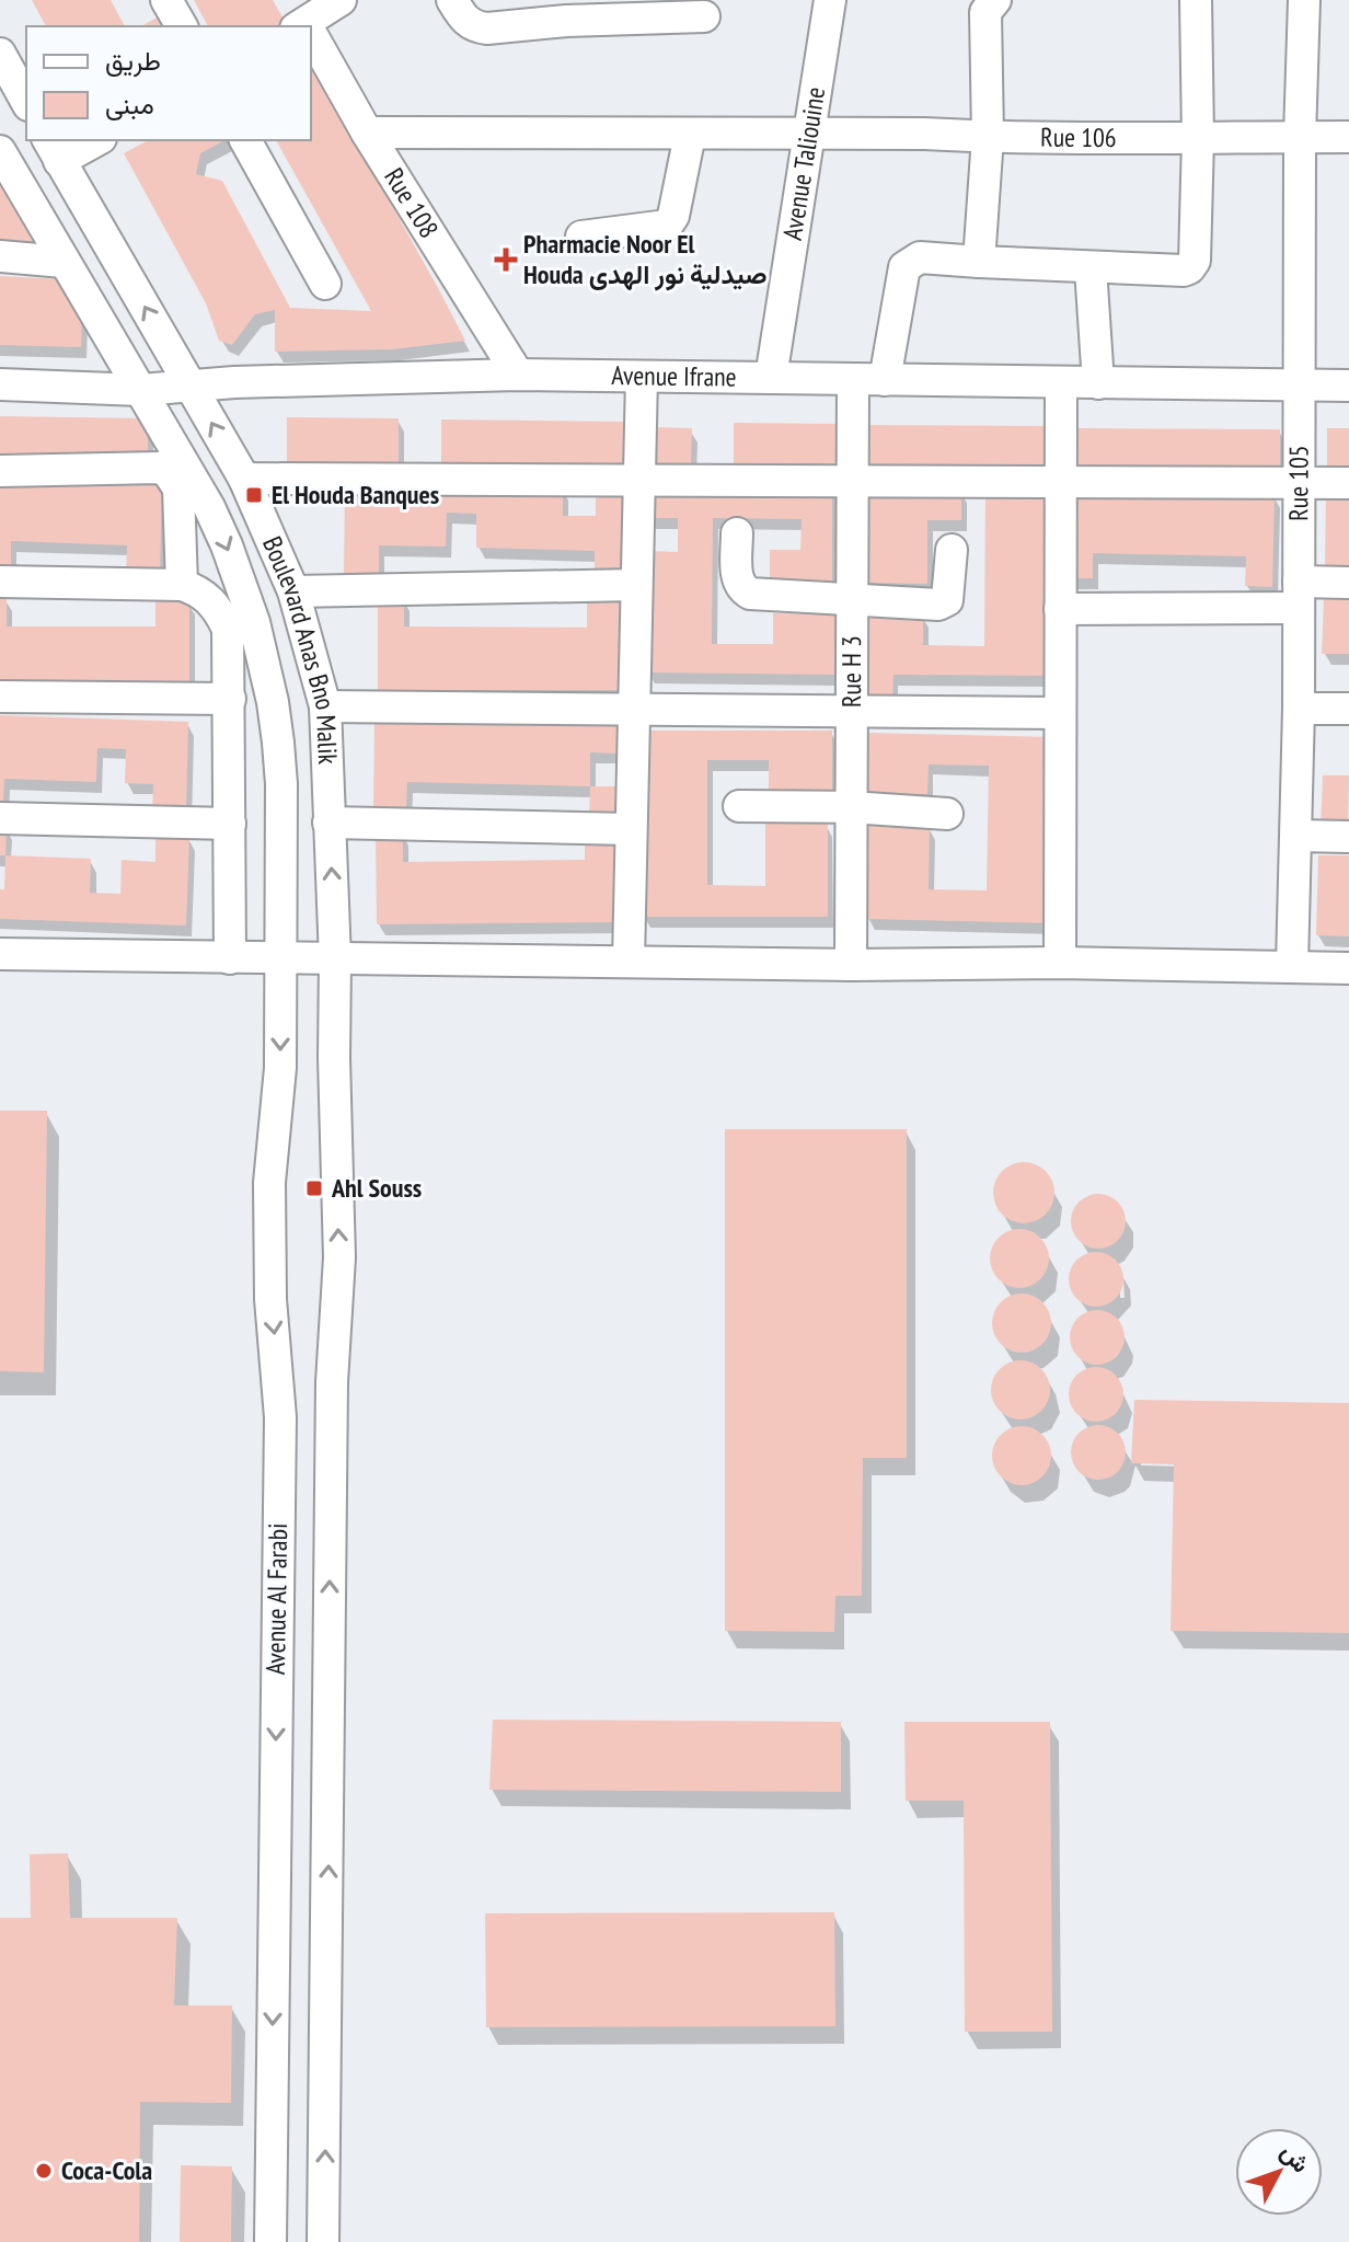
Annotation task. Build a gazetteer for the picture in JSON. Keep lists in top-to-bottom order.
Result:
{
  "streets": {
    "street": [
      "Rue 106",
      "Avenue Taliouine",
      "Rue 108",
      "Avenue Ifrane",
      "Rue 105",
      "Boulevard Anas Bno Malik",
      "Rue H 3",
      "Avenue Al Farabi"
    ]
  },
  "crossings": [
    ["Rue 106", "Avenue Taliouine"],
    ["Rue 106", "Rue 108"],
    ["Rue 106", "Rue 105"],
    ["Avenue Taliouine", "Avenue Ifrane"],
    ["Rue 108", "Avenue Ifrane"],
    ["Avenue Ifrane", "Rue 105"],
    ["Avenue Ifrane", "Boulevard Anas Bno Malik"],
    ["Avenue Ifrane", "Rue H 3"],
    ["Boulevard Anas Bno Malik", "Avenue Al Farabi"]
  ],
  "places": {
    "health": ["Pharmacie Noor El Houda صيدلية نور الهدى"],
    "transit": ["El Houda Banques", "Ahl Souss"],
    "other": ["Coca-Cola"]
  },
  "legend": ["طريق", "مبنى"],
  "north": "top right"
}
